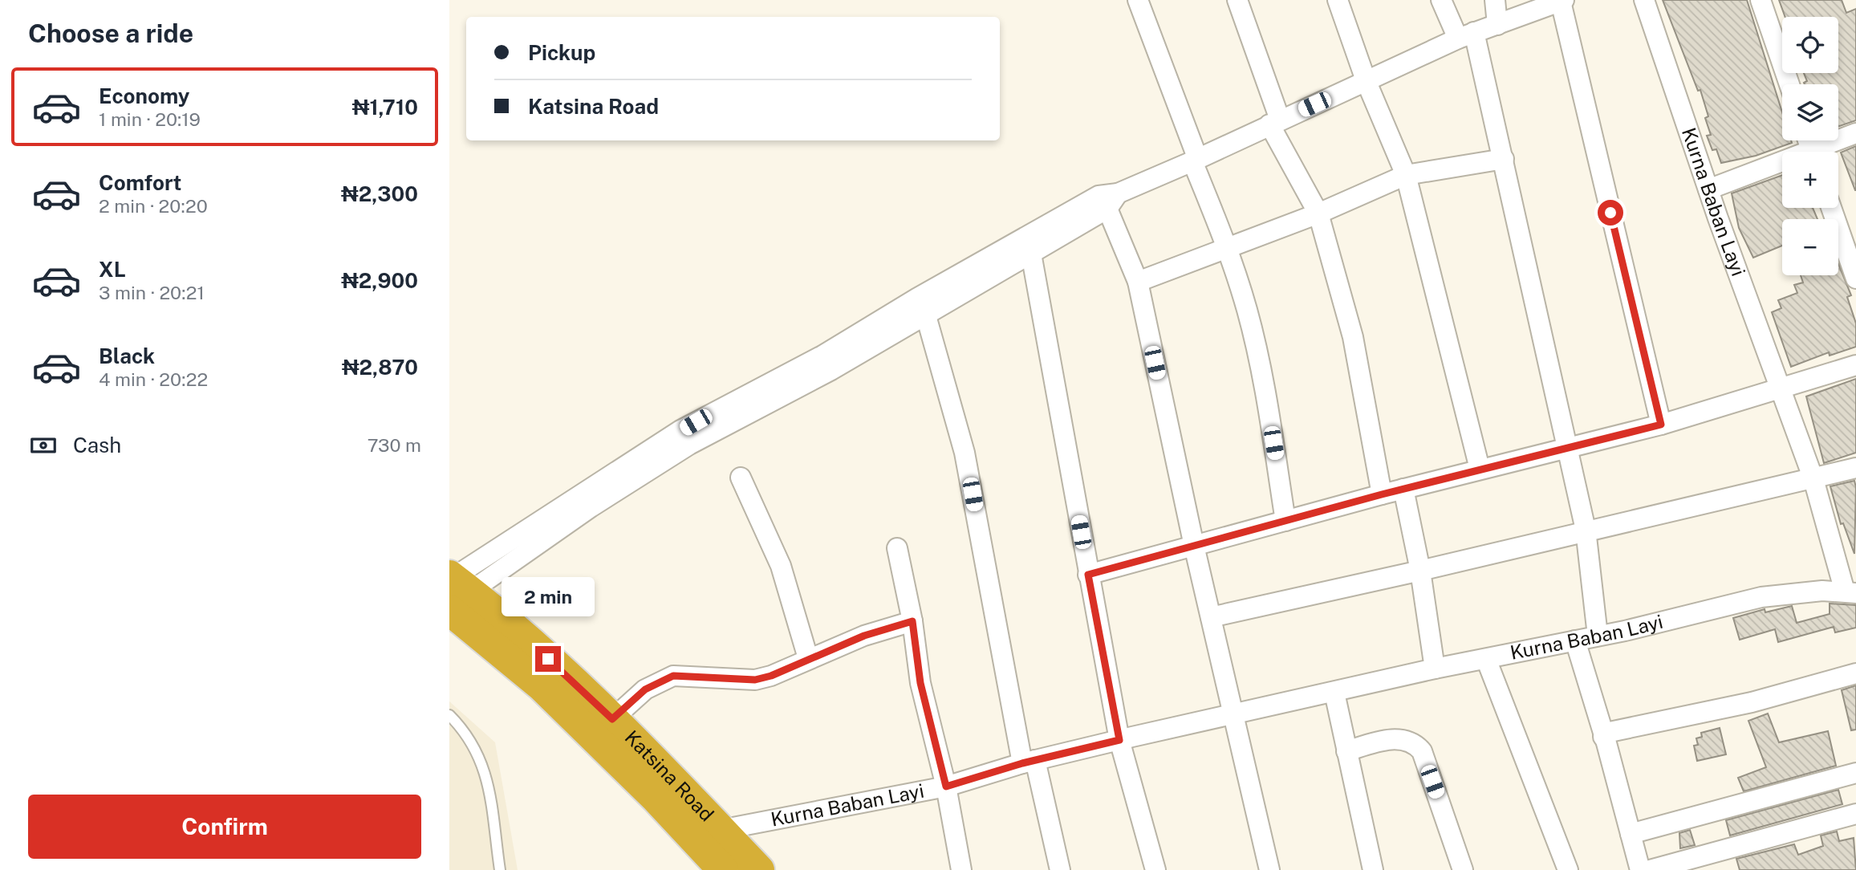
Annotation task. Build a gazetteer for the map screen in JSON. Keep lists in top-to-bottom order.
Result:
{
  "streets": {
    "highway": ["Katsina Road"],
    "street": ["Kurna Baban Layi"]
  },
  "crossings": [
    ["Kurna Baban Layi", "Katsina Road"]
  ],
  "page": {
    "heading": "Choose a ride",
    "map_buttons": ["+", "−"],
    "banner": ["Pickup", "Katsina Road"],
    "list": [
      {
        "name": "Economy",
        "note": "1 min · 20:19",
        "value": "₦1,710"
      },
      {
        "name": "Comfort",
        "note": "2 min · 20:20",
        "value": "₦2,300"
      },
      {
        "name": "XL",
        "note": "3 min · 20:21",
        "value": "₦2,900"
      },
      {
        "name": "Black",
        "note": "4 min · 20:22",
        "value": "₦2,870"
      }
    ],
    "pay": ["Cash", "730 m"],
    "bubble": "2 min",
    "buttons": "Confirm"
  }
}
